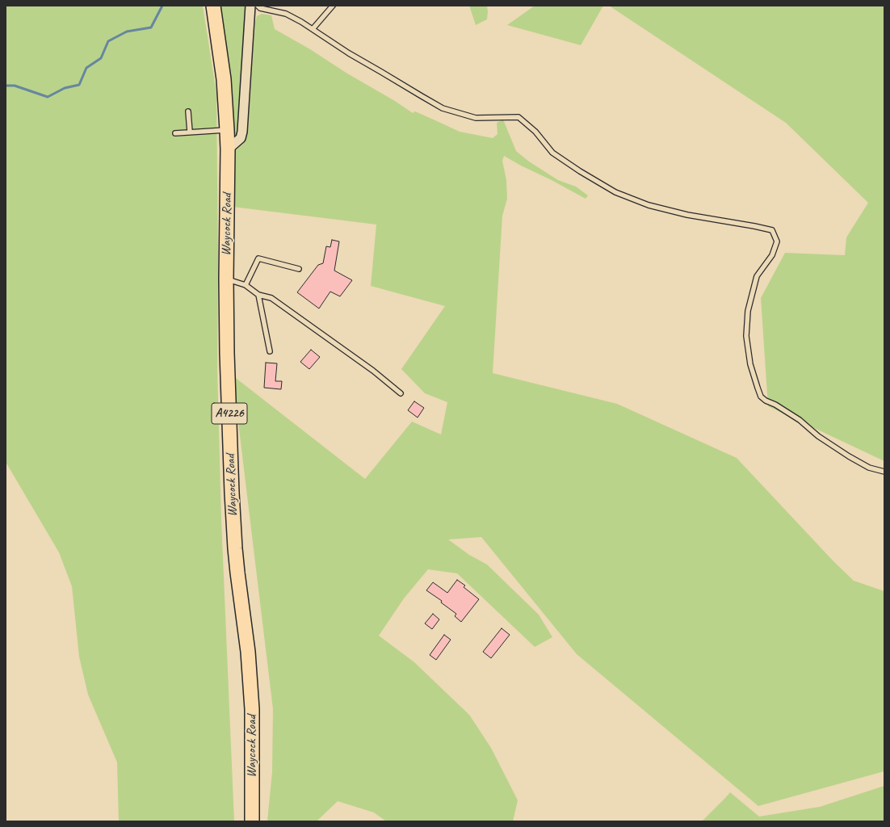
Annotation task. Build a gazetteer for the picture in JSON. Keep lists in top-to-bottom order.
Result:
{
  "streets": {
    "main road": ["Waycock Road", "A4226"]
  }
}
